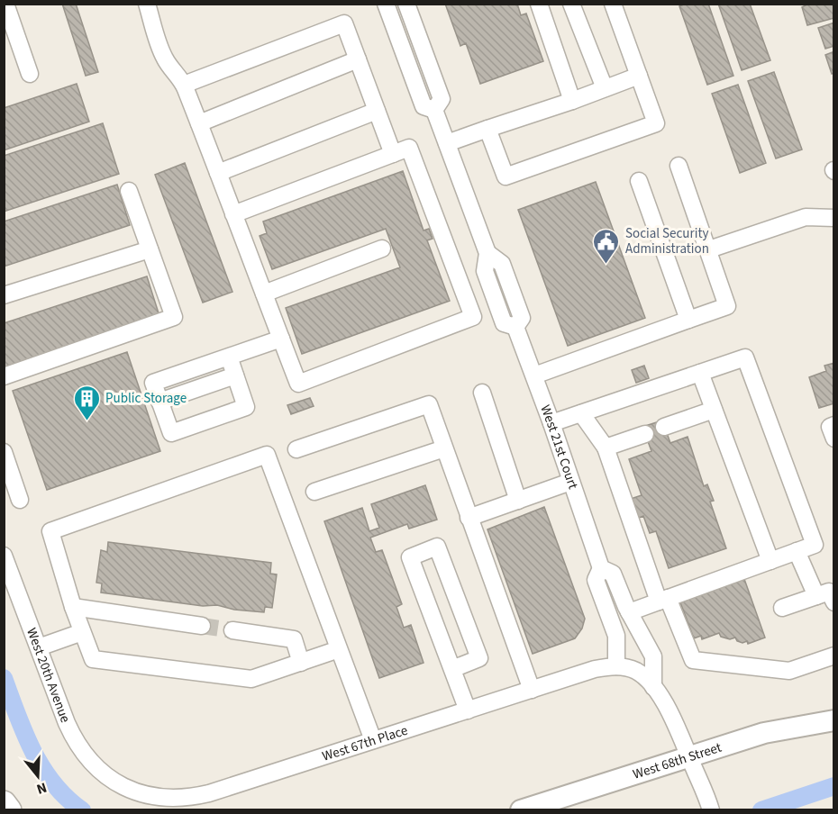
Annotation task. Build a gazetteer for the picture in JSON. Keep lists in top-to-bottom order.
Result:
{
  "streets": {
    "main road": ["West 68th Street"],
    "street": ["West 21st Court", "West 20th Avenue", "West 67th Place"]
  },
  "crossings": [
    ["West 21st Court", "West 67th Place"],
    ["West 20th Avenue", "West 67th Place"]
  ],
  "places": {
    "public building": ["Social Security Administration"],
    "building": ["Public Storage"]
  },
  "north": "bottom"
}
